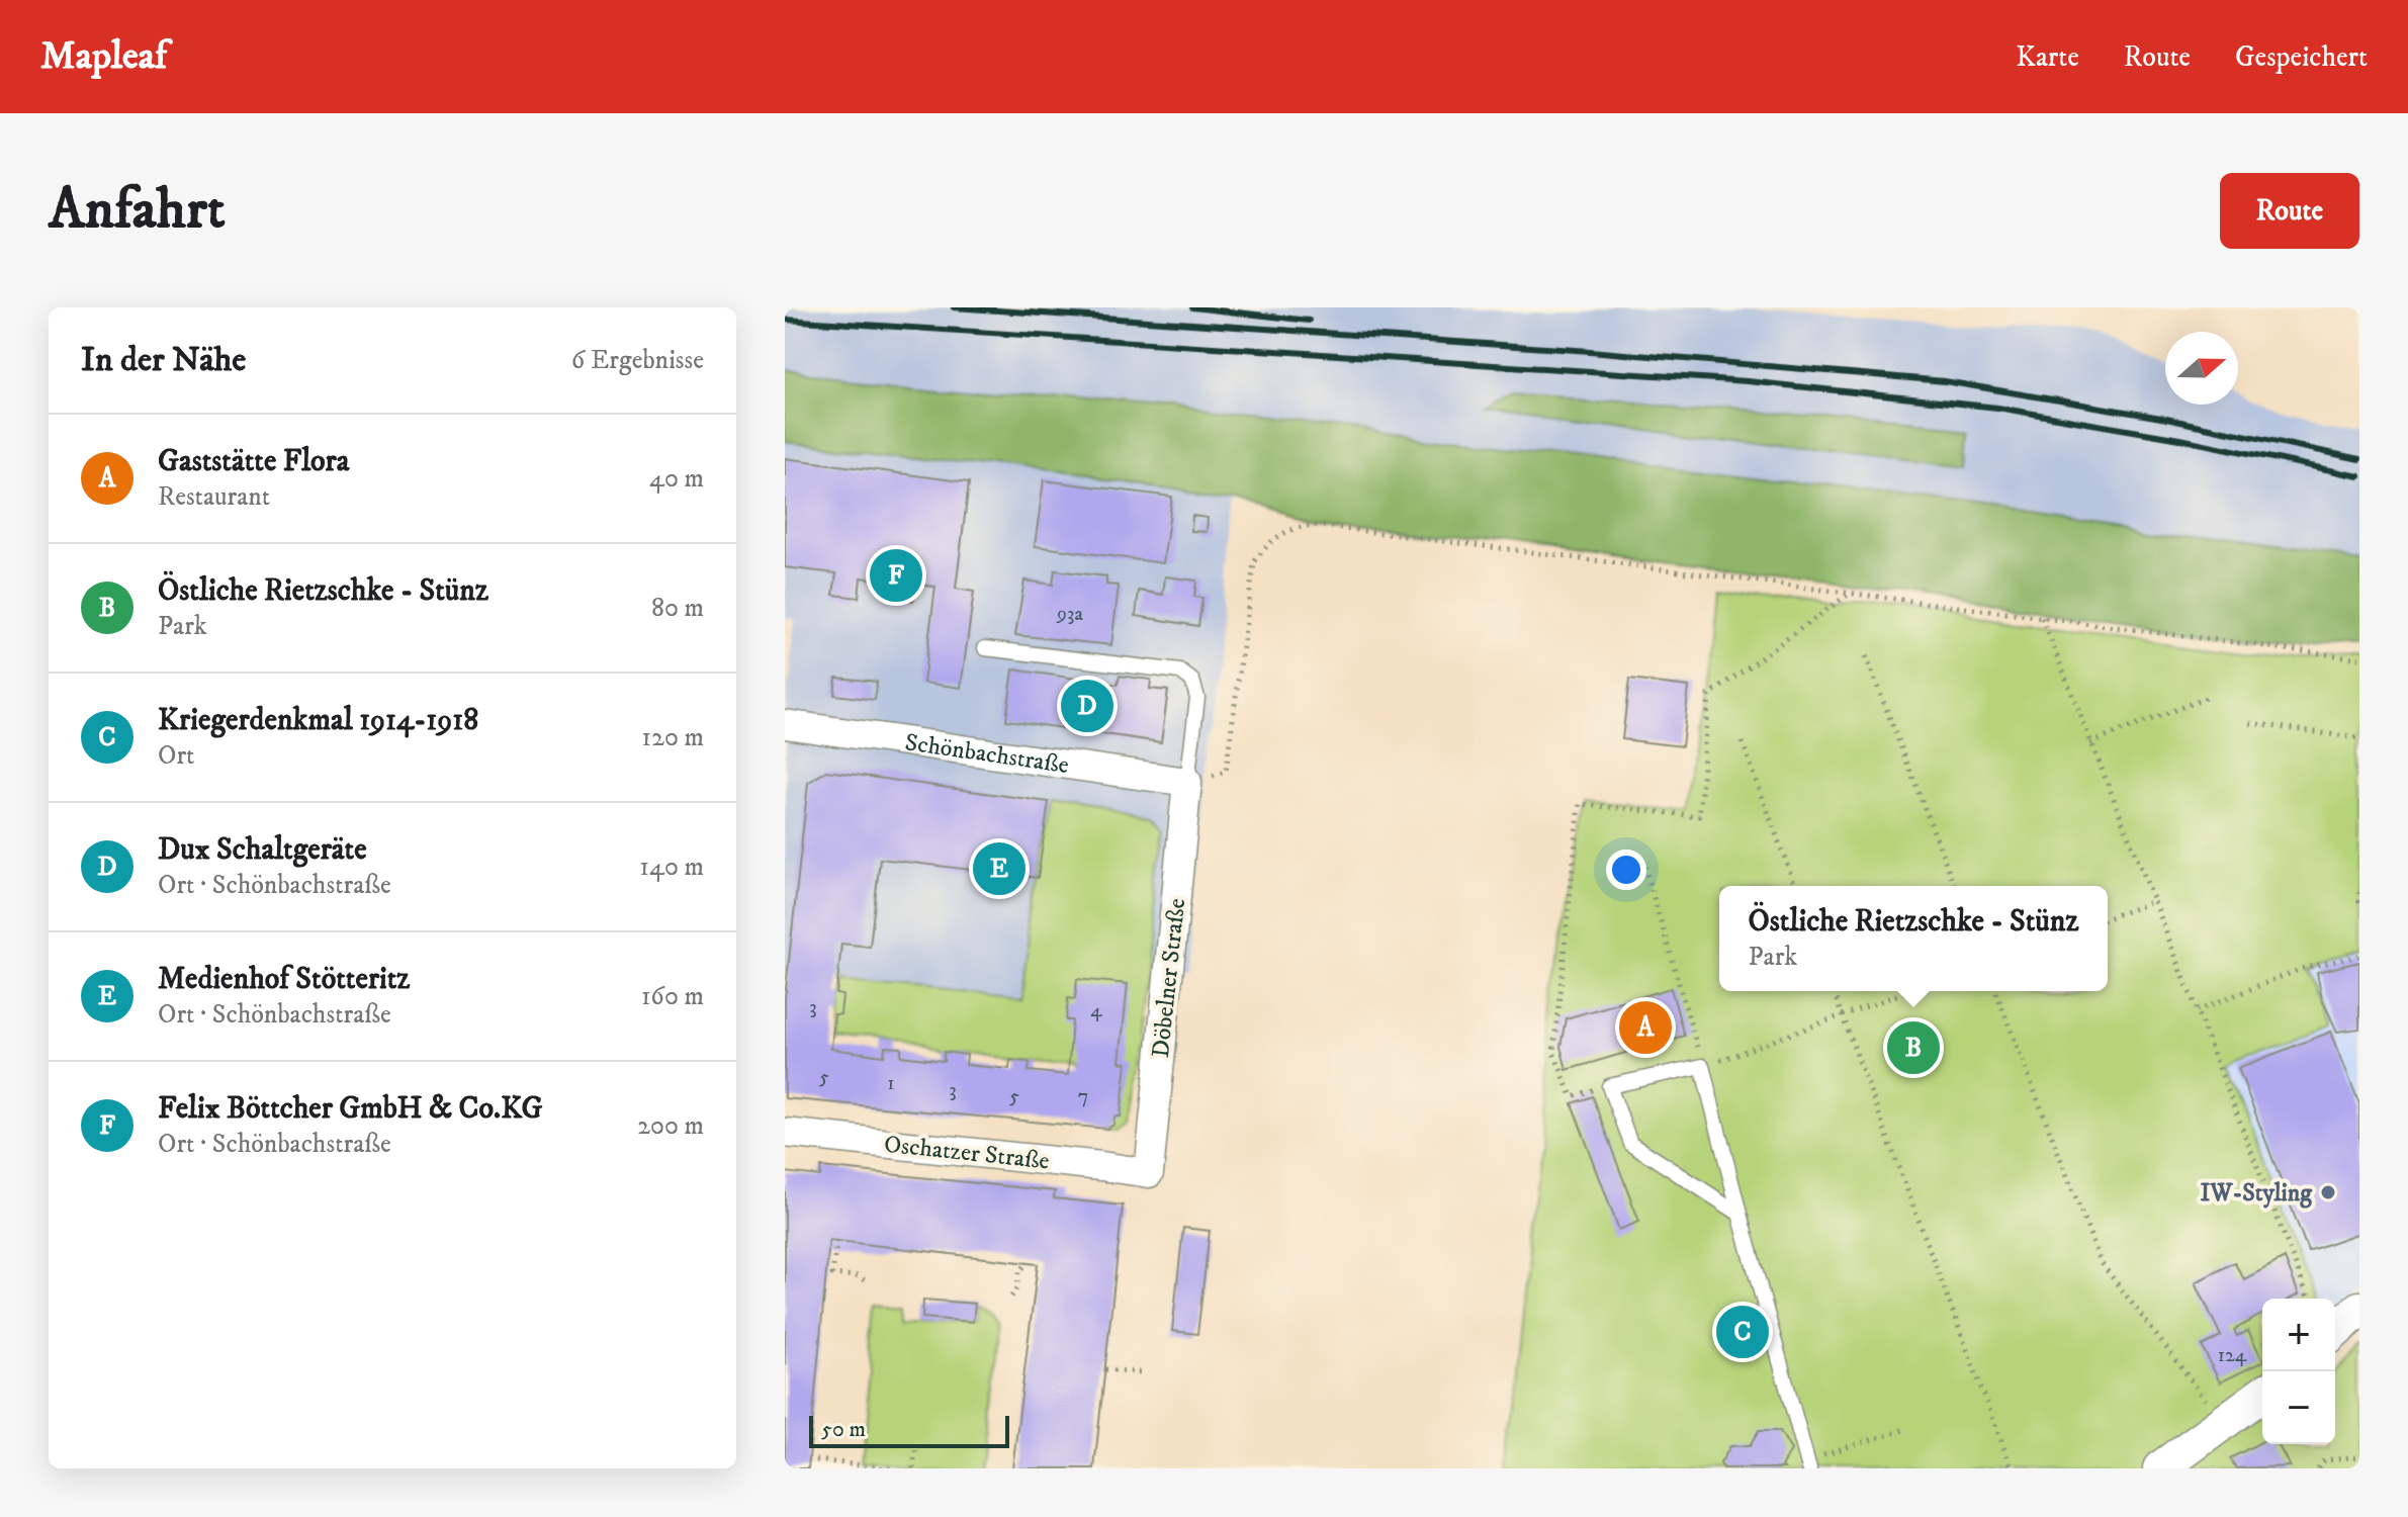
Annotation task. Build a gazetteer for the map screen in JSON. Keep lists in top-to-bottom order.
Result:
{
  "streets": {
    "street": ["Schönbachstraße", "Döbelner Straße", "Oschatzer Straße"]
  },
  "crossings": [
    ["Schönbachstraße", "Döbelner Straße"],
    ["Döbelner Straße", "Oschatzer Straße"]
  ],
  "places": ["IW-Styling"],
  "house_numbers": [
    "93a",
    "3",
    "4",
    "5",
    "1",
    "3",
    "5",
    "7",
    "124"
  ],
  "scale_bar": "50 m",
  "north": "right",
  "page": {
    "header": "Mapleaf",
    "nav": ["Karte", "Route", "Gespeichert"],
    "buttons": "Route",
    "title": "Anfahrt",
    "heading": ["In der Nähe", "6 Ergebnisse"],
    "list": [
      {
        "mark": "A",
        "name": "Gaststätte Flora",
        "note": "Restaurant",
        "value": "40 m"
      },
      {
        "mark": "B",
        "name": "Östliche Rietzschke - Stünz",
        "note": "Park",
        "value": "80 m"
      },
      {
        "mark": "C",
        "name": "Kriegerdenkmal 1914-1918",
        "note": "Ort",
        "value": "120 m"
      },
      {
        "mark": "D",
        "name": "Dux Schaltgeräte",
        "note": "Ort · Schönbachstraße",
        "value": "140 m"
      },
      {
        "mark": "E",
        "name": "Medienhof Stötteritz",
        "note": "Ort · Schönbachstraße",
        "value": "160 m"
      },
      {
        "mark": "F",
        "name": "Felix Böttcher GmbH & Co.KG",
        "note": "Ort · Schönbachstraße",
        "value": "200 m"
      }
    ],
    "pins": [
      "F",
      "D",
      "E",
      "A",
      "B",
      "C"
    ],
    "popup": ["Östliche Rietzschke - Stünz", "Park"],
    "map_buttons": ["+", "−"],
    "scale": "50 m"
  }
}
